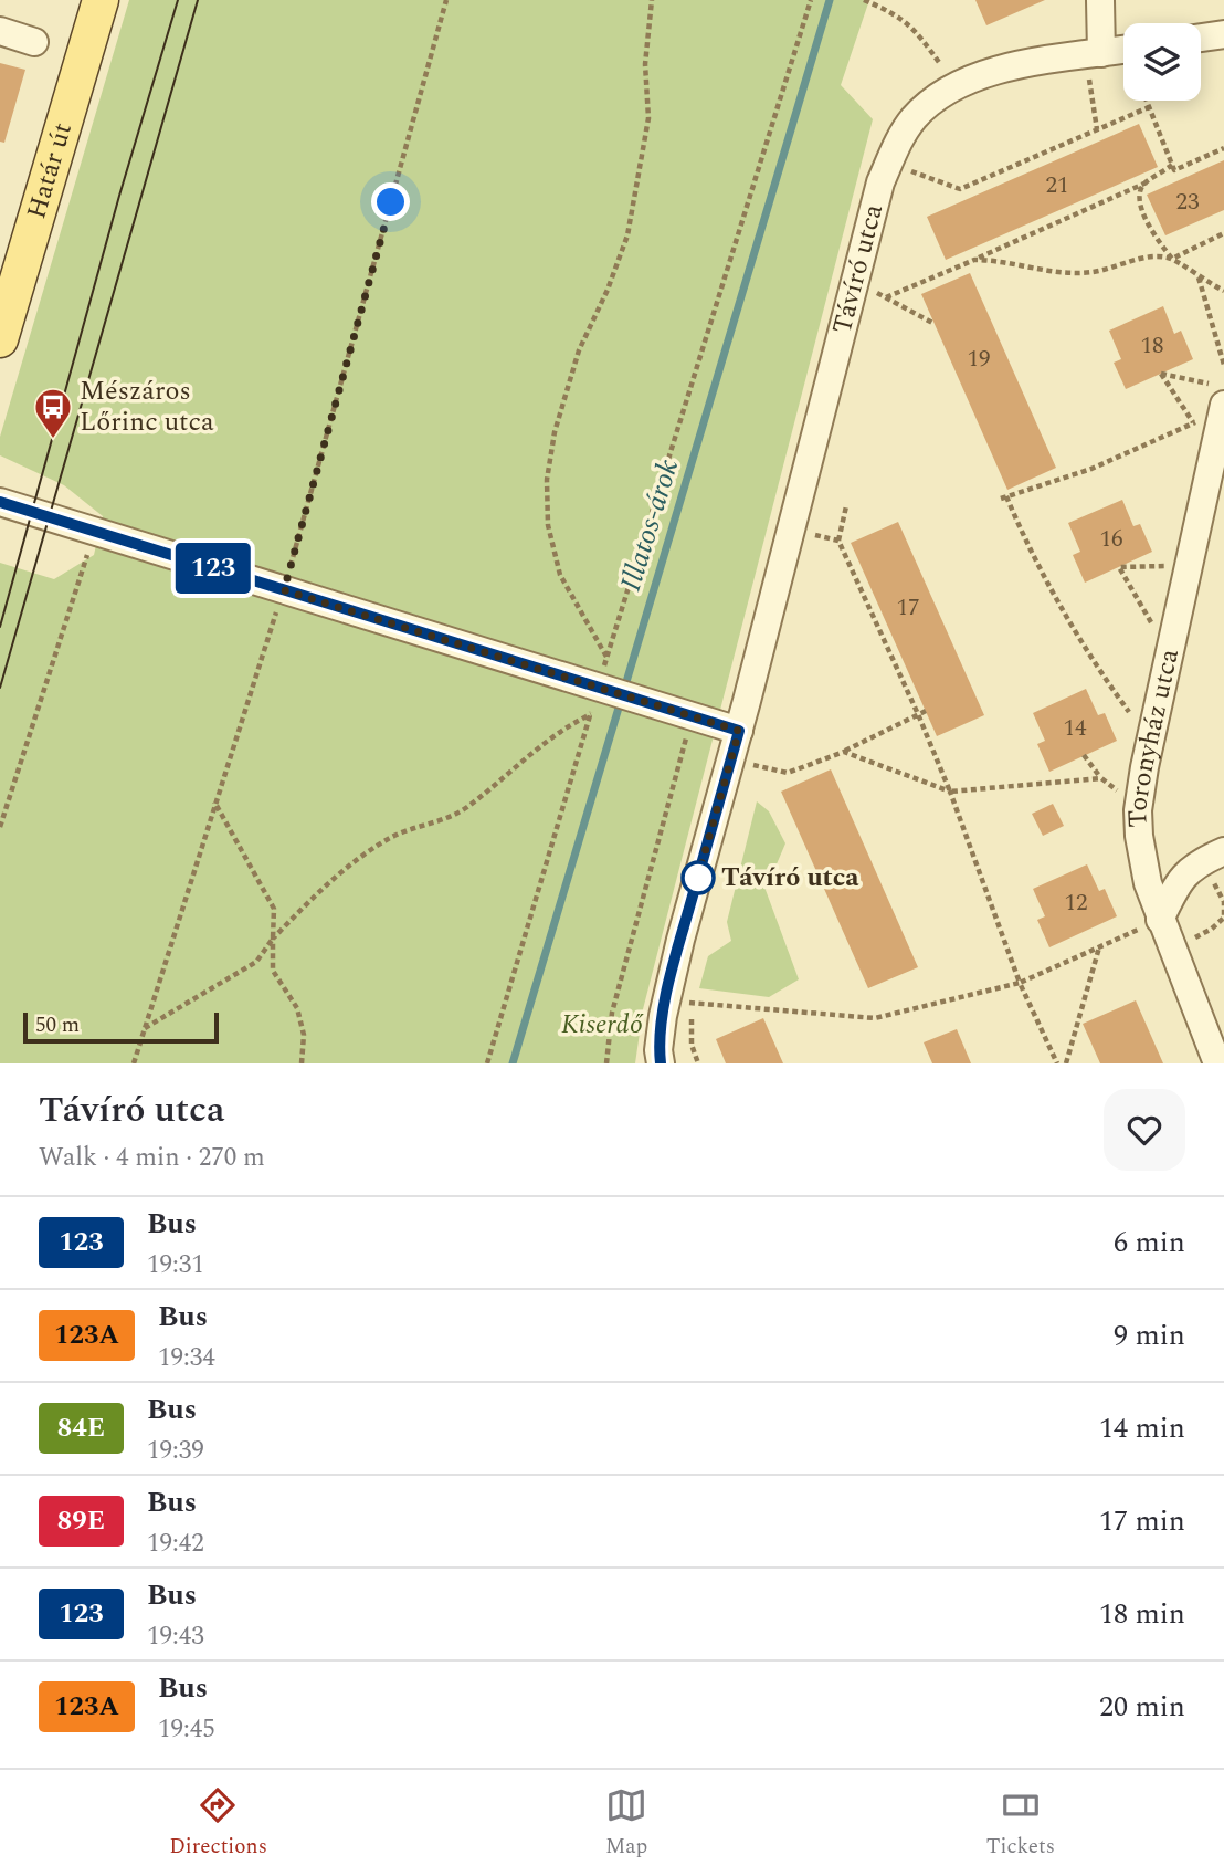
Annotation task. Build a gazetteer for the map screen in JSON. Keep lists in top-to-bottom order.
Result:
{
  "streets": {
    "main road": ["Határ út"],
    "street": ["Távíró utca", "Toronyház utca"]
  },
  "water": ["Illatos-árok"],
  "parks": ["Kiserdő"],
  "places": {
    "bus stop": ["Mészáros Lőrinc utca"],
    "other": ["Távíró utca"]
  },
  "lines": ["bus line 123"],
  "house_numbers": [
    "21",
    "23",
    "18",
    "19",
    "16",
    "17",
    "14",
    "12"
  ],
  "scale_bar": "50 m",
  "page": {
    "on_map": "123",
    "scale": "50 m",
    "heading": ["Távíró utca", "Walk · 4 min · 270 m"],
    "list": [
      {
        "mark": "123",
        "name": "Bus",
        "note": "19:31",
        "value": "6 min"
      },
      {
        "mark": "123A",
        "name": "Bus",
        "note": "19:34",
        "value": "9 min"
      },
      {
        "mark": "84E",
        "name": "Bus",
        "note": "19:39",
        "value": "14 min"
      },
      {
        "mark": "89E",
        "name": "Bus",
        "note": "19:42",
        "value": "17 min"
      },
      {
        "mark": "123",
        "name": "Bus",
        "note": "19:43",
        "value": "18 min"
      },
      {
        "mark": "123A",
        "name": "Bus",
        "note": "19:45",
        "value": "20 min"
      }
    ],
    "tabs": ["Directions", "Map", "Tickets"]
  }
}
